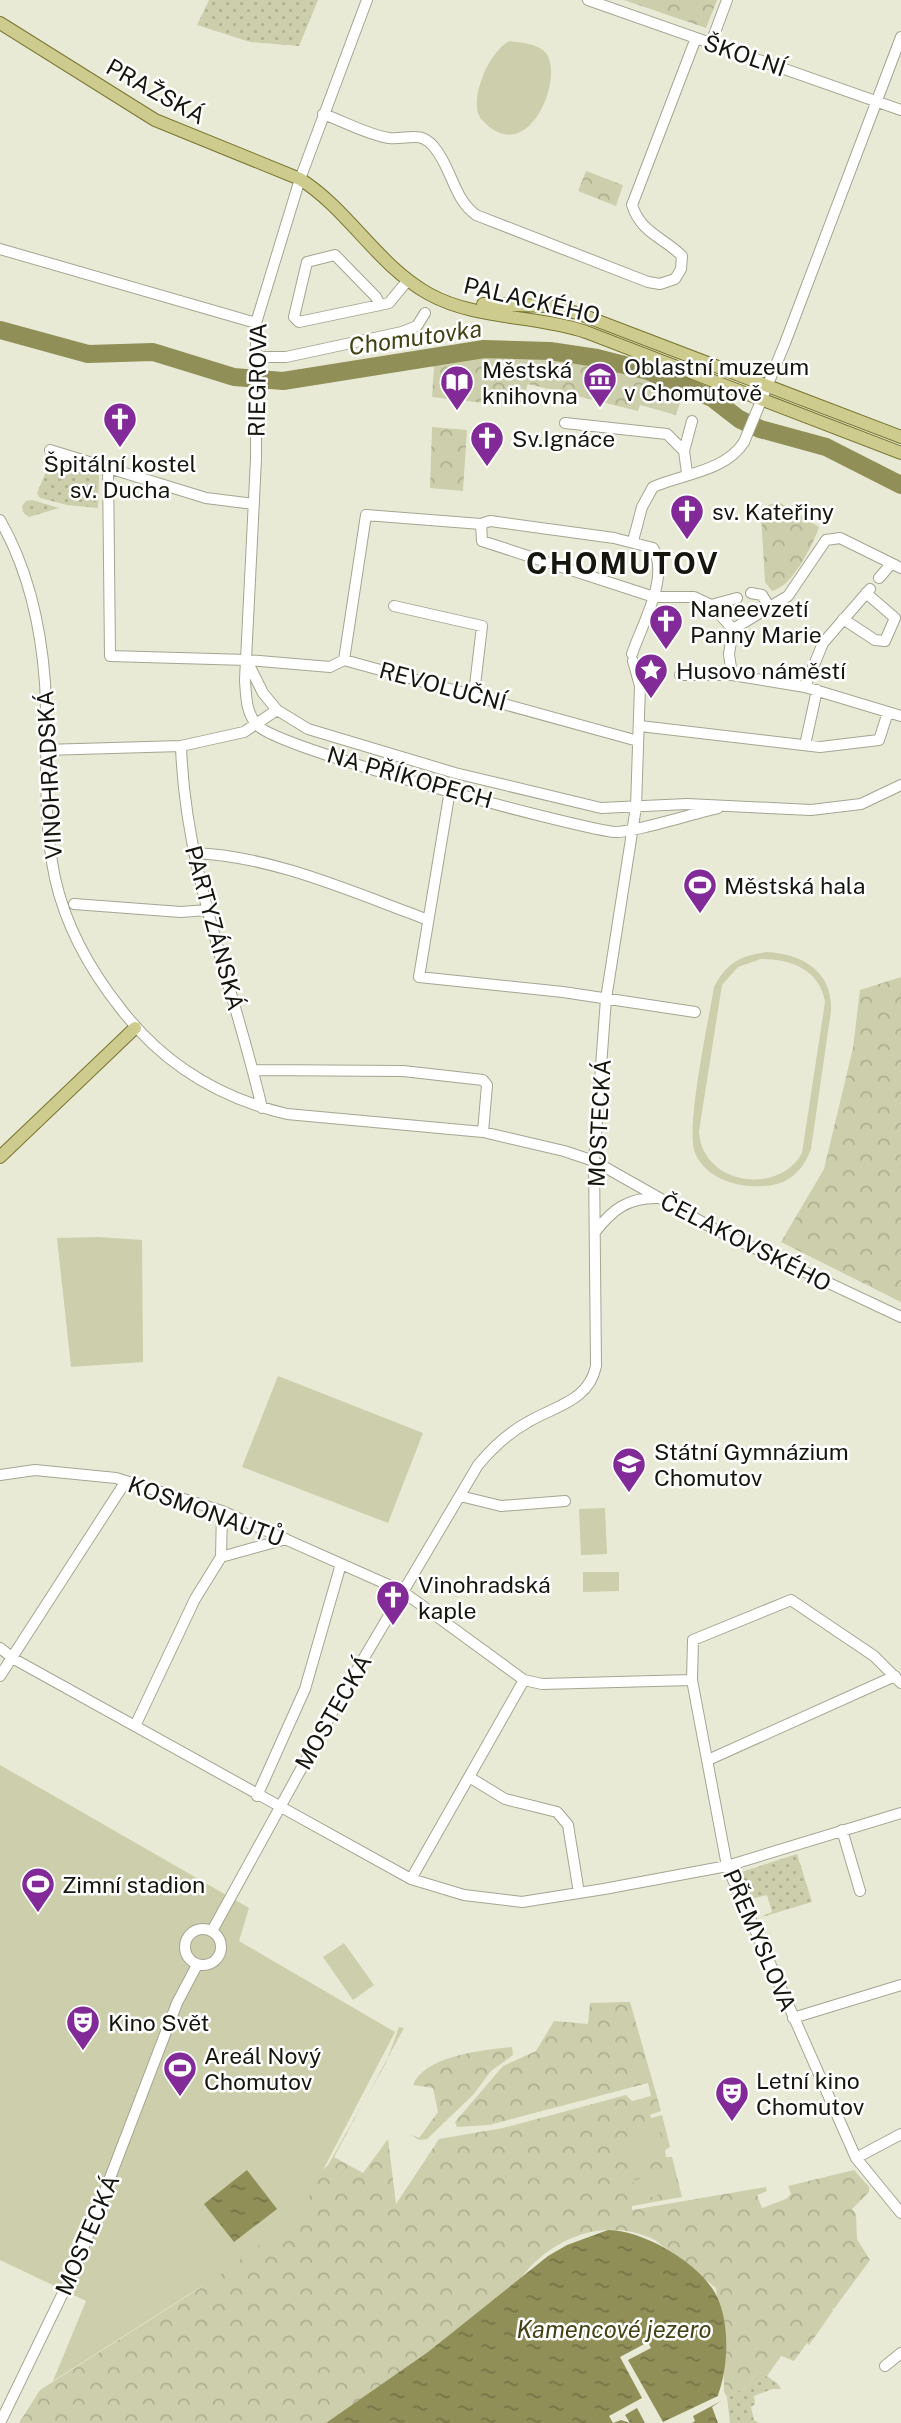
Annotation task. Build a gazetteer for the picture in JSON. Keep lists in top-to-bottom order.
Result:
{
  "streets": {
    "main road": ["PRAŽSKÁ", "PALACKÉHO"],
    "street": [
      "ŠKOLNÍ",
      "RIEGROVA",
      "REVOLUČNÍ",
      "VINOHRADSKÁ",
      "NA PŘÍKOPECH",
      "PARTYZÁNSKÁ",
      "MOSTECKÁ",
      "ČELAKOVSKÉHO",
      "KOSMONAUTŮ",
      "PŘEMYSLOVA"
    ]
  },
  "crossings": [
    ["PRAŽSKÁ", "PALACKÉHO"],
    ["PRAŽSKÁ", "RIEGROVA"],
    ["PALACKÉHO", "RIEGROVA"],
    ["RIEGROVA", "NA PŘÍKOPECH"],
    ["REVOLUČNÍ", "NA PŘÍKOPECH"],
    ["REVOLUČNÍ", "MOSTECKÁ"],
    ["VINOHRADSKÁ", "PARTYZÁNSKÁ"],
    ["VINOHRADSKÁ", "MOSTECKÁ"],
    ["VINOHRADSKÁ", "ČELAKOVSKÉHO"],
    ["NA PŘÍKOPECH", "MOSTECKÁ"],
    ["MOSTECKÁ", "ČELAKOVSKÉHO"],
    ["MOSTECKÁ", "KOSMONAUTŮ"]
  ],
  "districts": ["CHOMUTOV"],
  "water": ["Chomutovka", "Kamencové jezero"],
  "places": {
    "museum": ["Oblastní muzeum v Chomutově"],
    "library": ["Městská knihovna"],
    "church": [
      "Špitální kostel sv. Ducha",
      "Sv.Ignáce",
      "sv. Kateřiny",
      "Naneevzetí Panny Marie",
      "Vinohradská kaple"
    ],
    "place": ["Husovo náměstí"],
    "sports": ["Městská hala", "Zimní stadion", "Areál Nový Chomutov"],
    "school or university": ["Státní Gymnázium Chomutov"],
    "theatre": ["Kino Svět", "Letní kino Chomutov"]
  }
}
